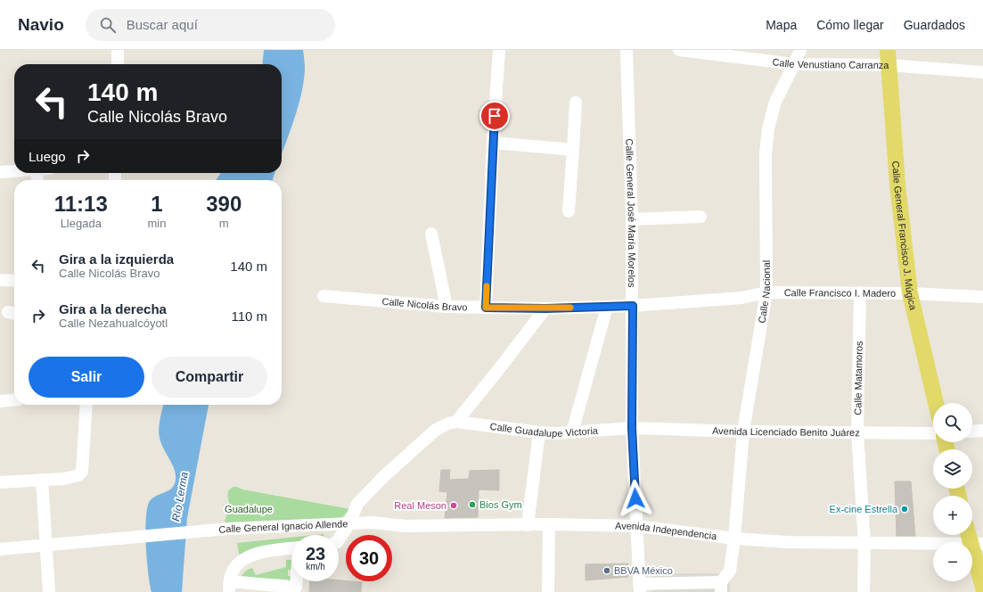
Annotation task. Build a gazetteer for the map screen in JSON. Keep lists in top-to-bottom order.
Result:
{
  "streets": {
    "main road": ["Calle General Francisco J. Múgica"],
    "street": [
      "Calle Venustiano Carranza",
      "Calle General José María Morelos",
      "Calle Nacional",
      "Calle Francisco I. Madero",
      "Calle Nicolás Bravo",
      "Calle Matamoros",
      "Calle Guadalupe Victoria",
      "Avenida Licenciado Benito Juárez",
      "Calle General Ignacio Allende",
      "Avenida Independencia"
    ]
  },
  "crossings": [
    ["Calle Venustiano Carranza", "Calle General Francisco J. Múgica"],
    ["Calle Venustiano Carranza", "Calle Nacional"],
    ["Calle General José María Morelos", "Calle Francisco I. Madero"],
    ["Calle General José María Morelos", "Calle Nicolás Bravo"],
    ["Calle General José María Morelos", "Calle Guadalupe Victoria"],
    ["Calle General José María Morelos", "Avenida Licenciado Benito Juárez"],
    ["Calle General José María Morelos", "Avenida Independencia"],
    ["Calle General Francisco J. Múgica", "Calle Francisco I. Madero"],
    ["Calle Nacional", "Calle Francisco I. Madero"],
    ["Calle Nacional", "Avenida Licenciado Benito Juárez"],
    ["Calle Nacional", "Avenida Independencia"],
    ["Calle Francisco I. Madero", "Calle Nicolás Bravo"],
    ["Calle Francisco I. Madero", "Calle Matamoros"],
    ["Calle Nicolás Bravo", "Calle General Ignacio Allende"],
    ["Calle Matamoros", "Avenida Licenciado Benito Juárez"],
    ["Calle Matamoros", "Avenida Independencia"],
    ["Calle Guadalupe Victoria", "Avenida Licenciado Benito Juárez"],
    ["Calle Guadalupe Victoria", "Calle General Ignacio Allende"],
    ["Calle General Ignacio Allende", "Avenida Independencia"]
  ],
  "water": ["Río Lerma"],
  "parks": ["Guadalupe"],
  "places": [
    "Bios Gym",
    "Real Meson",
    "Ex-cine Estrella",
    "BBVA México"
  ],
  "page": {
    "header": "Navio",
    "search": "Buscar aquí",
    "nav": ["Mapa", "Cómo llegar", "Guardados"],
    "turn": ["140 m", "Calle Nicolás Bravo"],
    "then": "Luego",
    "eta": [
      "11:13",
      "Llegada",
      "1",
      "min",
      "390",
      "m"
    ],
    "list": [
      {
        "name": "Gira a la izquierda",
        "note": "Calle Nicolás Bravo",
        "value": "140 m"
      },
      {
        "name": "Gira a la derecha",
        "note": "Calle Nezahualcóyotl",
        "value": "110 m"
      }
    ],
    "buttons": ["Salir", "Compartir"],
    "map_buttons": ["+", "−"],
    "speed": "23 km/h",
    "limit": "30"
  }
}
